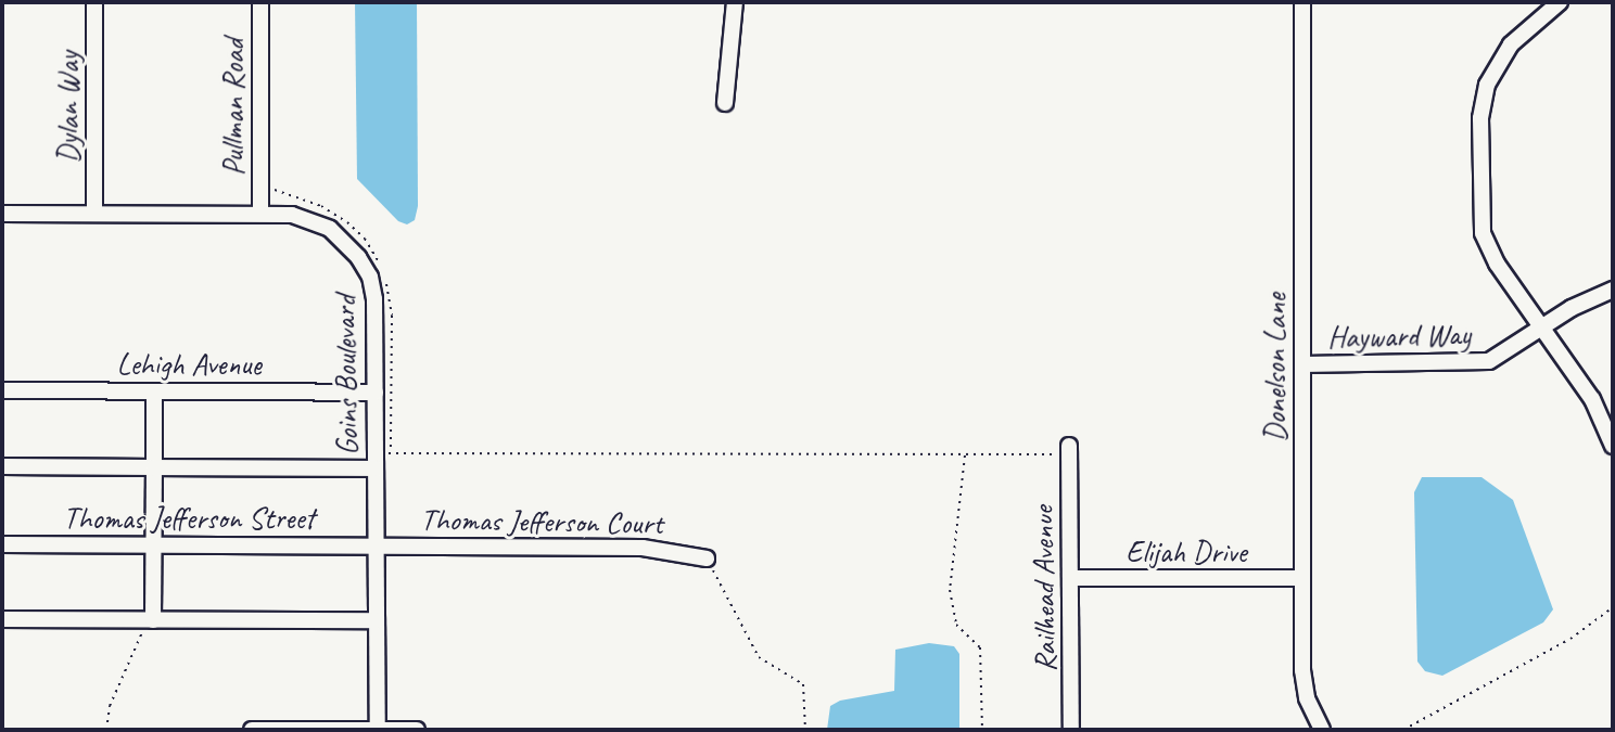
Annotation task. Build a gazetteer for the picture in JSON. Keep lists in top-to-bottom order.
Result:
{
  "streets": {
    "street": [
      "Dylan Way",
      "Pullman Road",
      "Hayward Way",
      "Lehigh Avenue",
      "Donelson Lane",
      "Goins Boulevard",
      "Thomas Jefferson Street",
      "Thomas Jefferson Court",
      "Elijah Drive",
      "Railhead Avenue"
    ]
  },
  "crossings": [
    ["Dylan Way", "Goins Boulevard"],
    ["Pullman Road", "Goins Boulevard"],
    ["Hayward Way", "Donelson Lane"],
    ["Lehigh Avenue", "Goins Boulevard"],
    ["Donelson Lane", "Elijah Drive"],
    ["Goins Boulevard", "Thomas Jefferson Street"],
    ["Goins Boulevard", "Thomas Jefferson Court"],
    ["Thomas Jefferson Street", "Thomas Jefferson Court"],
    ["Elijah Drive", "Railhead Avenue"]
  ]
}
